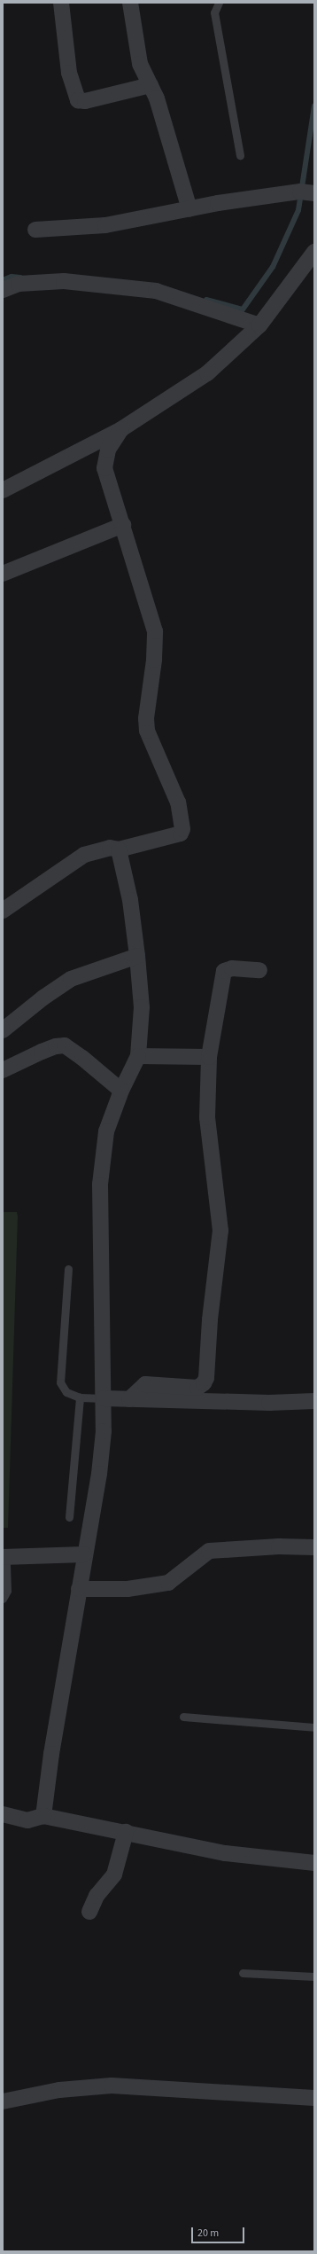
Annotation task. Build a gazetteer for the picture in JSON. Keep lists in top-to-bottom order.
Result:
{
  "scale_bar": "20 m"
}
